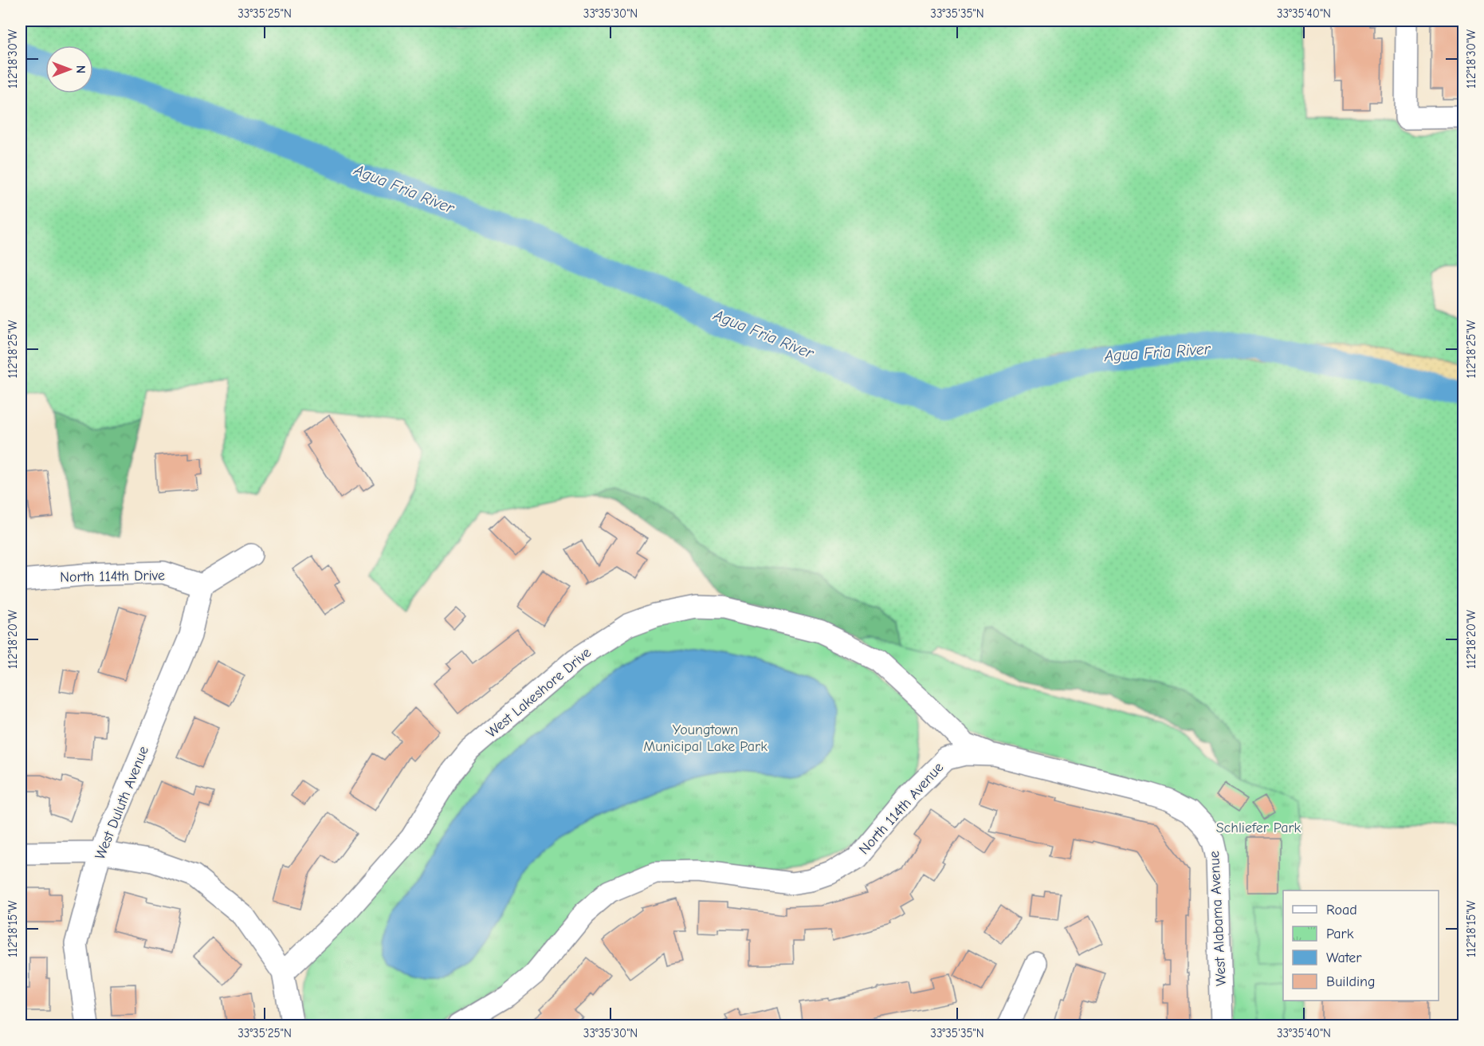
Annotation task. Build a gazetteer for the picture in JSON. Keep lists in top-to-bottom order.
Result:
{
  "streets": {
    "street": [
      "North 114th Drive",
      "West Lakeshore Drive",
      "West Duluth Avenue",
      "North 114th Avenue",
      "West Alabama Avenue"
    ]
  },
  "crossings": [
    ["North 114th Drive", "West Duluth Avenue"],
    ["West Lakeshore Drive", "North 114th Avenue"],
    ["North 114th Avenue", "West Alabama Avenue"]
  ],
  "water": ["Agua Fria River"],
  "parks": ["Youngtown Municipal Lake Park", "Schliefer Park"],
  "legend": [
    "Road",
    "Park",
    "Water",
    "Building"
  ],
  "north": "right",
  "coordinates": [
    "33°35'25\"N",
    "33°35'30\"N",
    "33°35'35\"N",
    "33°35'40\"N",
    "112°18'30\"W",
    "112°18'25\"W",
    "112°18'20\"W",
    "112°18'15\"W"
  ]
}
